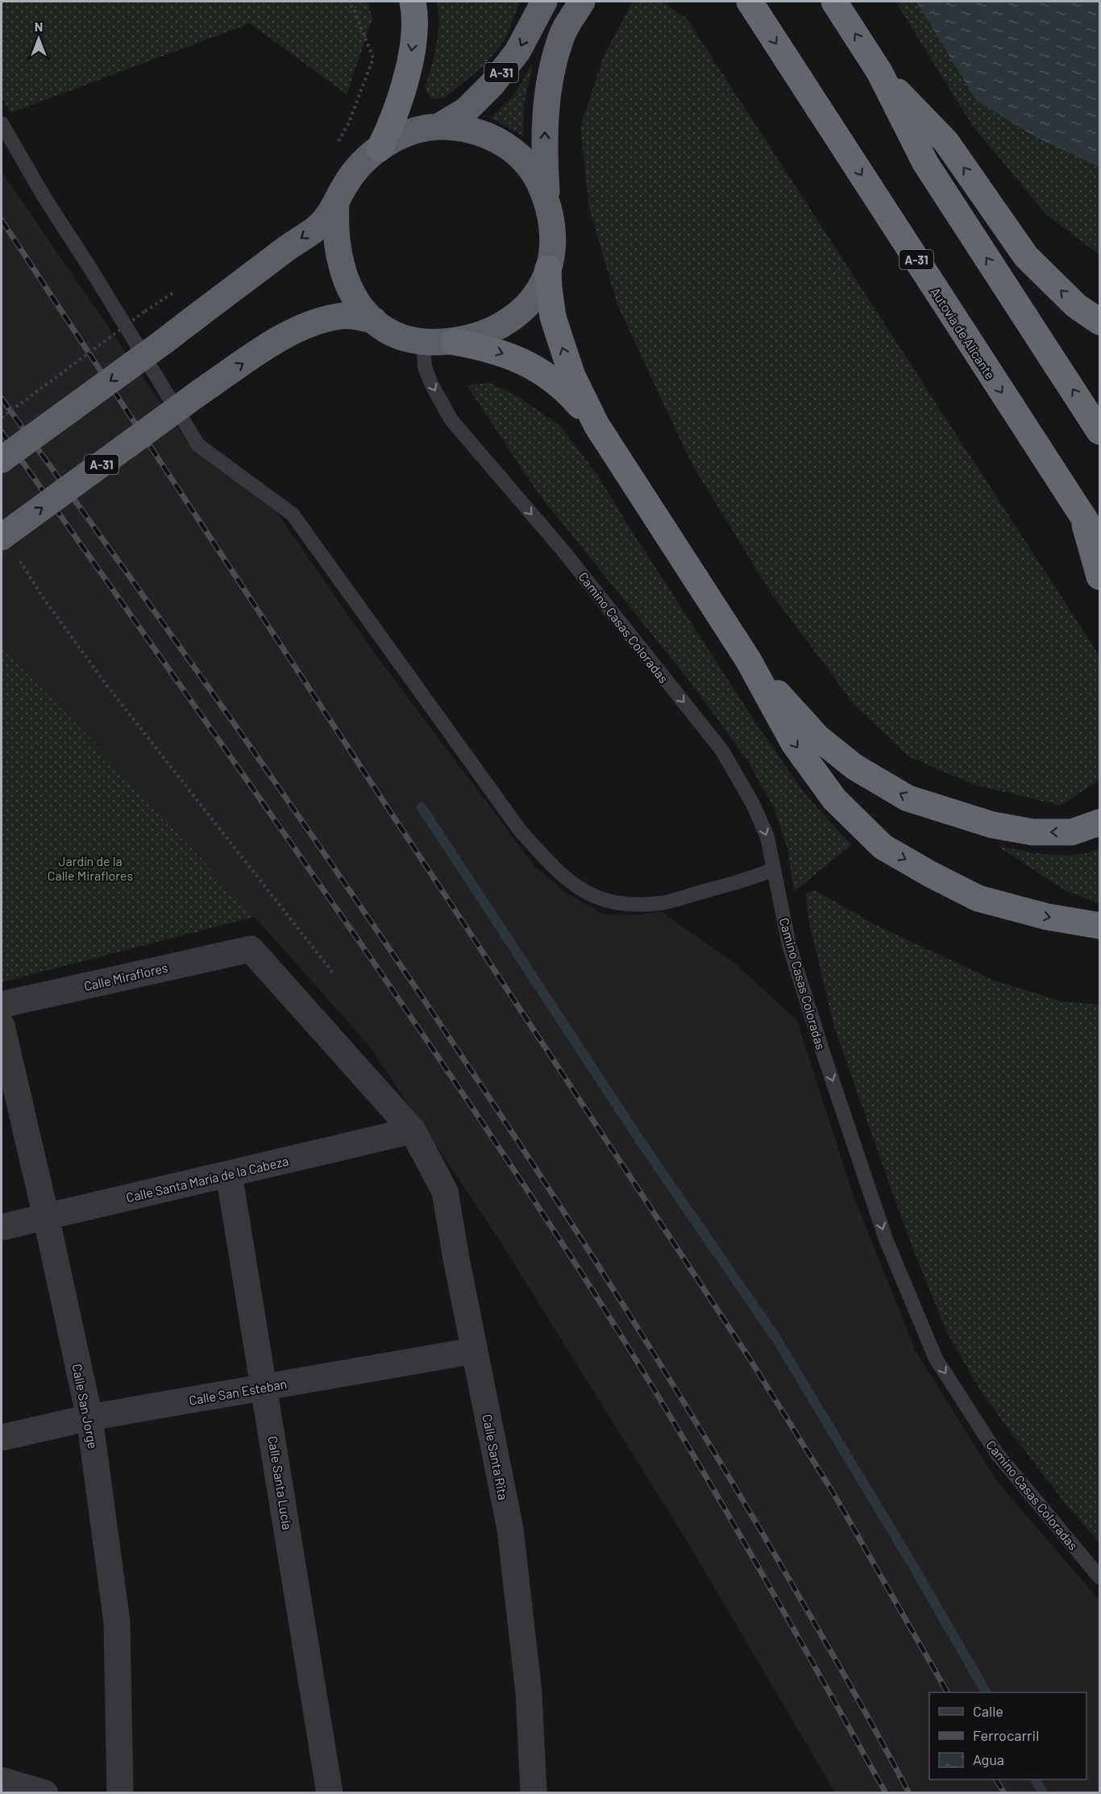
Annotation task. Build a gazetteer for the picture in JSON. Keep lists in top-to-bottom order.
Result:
{
  "streets": {
    "highway": ["A-31", "Autovía de Alicante"],
    "street": [
      "Calle Miraflores",
      "Calle Santa María de la Cabeza",
      "Calle San Esteban",
      "Calle San Jorge",
      "Calle Santa Rita",
      "Calle Santa Lucía"
    ],
    "lane": ["Camino Casas Coloradas"]
  },
  "crossings": [
    ["A-31", "Camino Casas Coloradas"],
    ["Calle Miraflores", "Calle Santa Rita"],
    ["Calle Santa María de la Cabeza", "Calle San Jorge"],
    ["Calle Santa María de la Cabeza", "Calle Santa Rita"],
    ["Calle Santa María de la Cabeza", "Calle Santa Lucía"],
    ["Calle San Esteban", "Calle San Jorge"],
    ["Calle San Esteban", "Calle Santa Rita"],
    ["Calle San Esteban", "Calle Santa Lucía"]
  ],
  "one_way": ["Camino Casas Coloradas"],
  "parks": ["Jardín de la Calle Miraflores"],
  "legend": ["Calle", "Ferrocarril", "Agua"],
  "north": "top"
}
